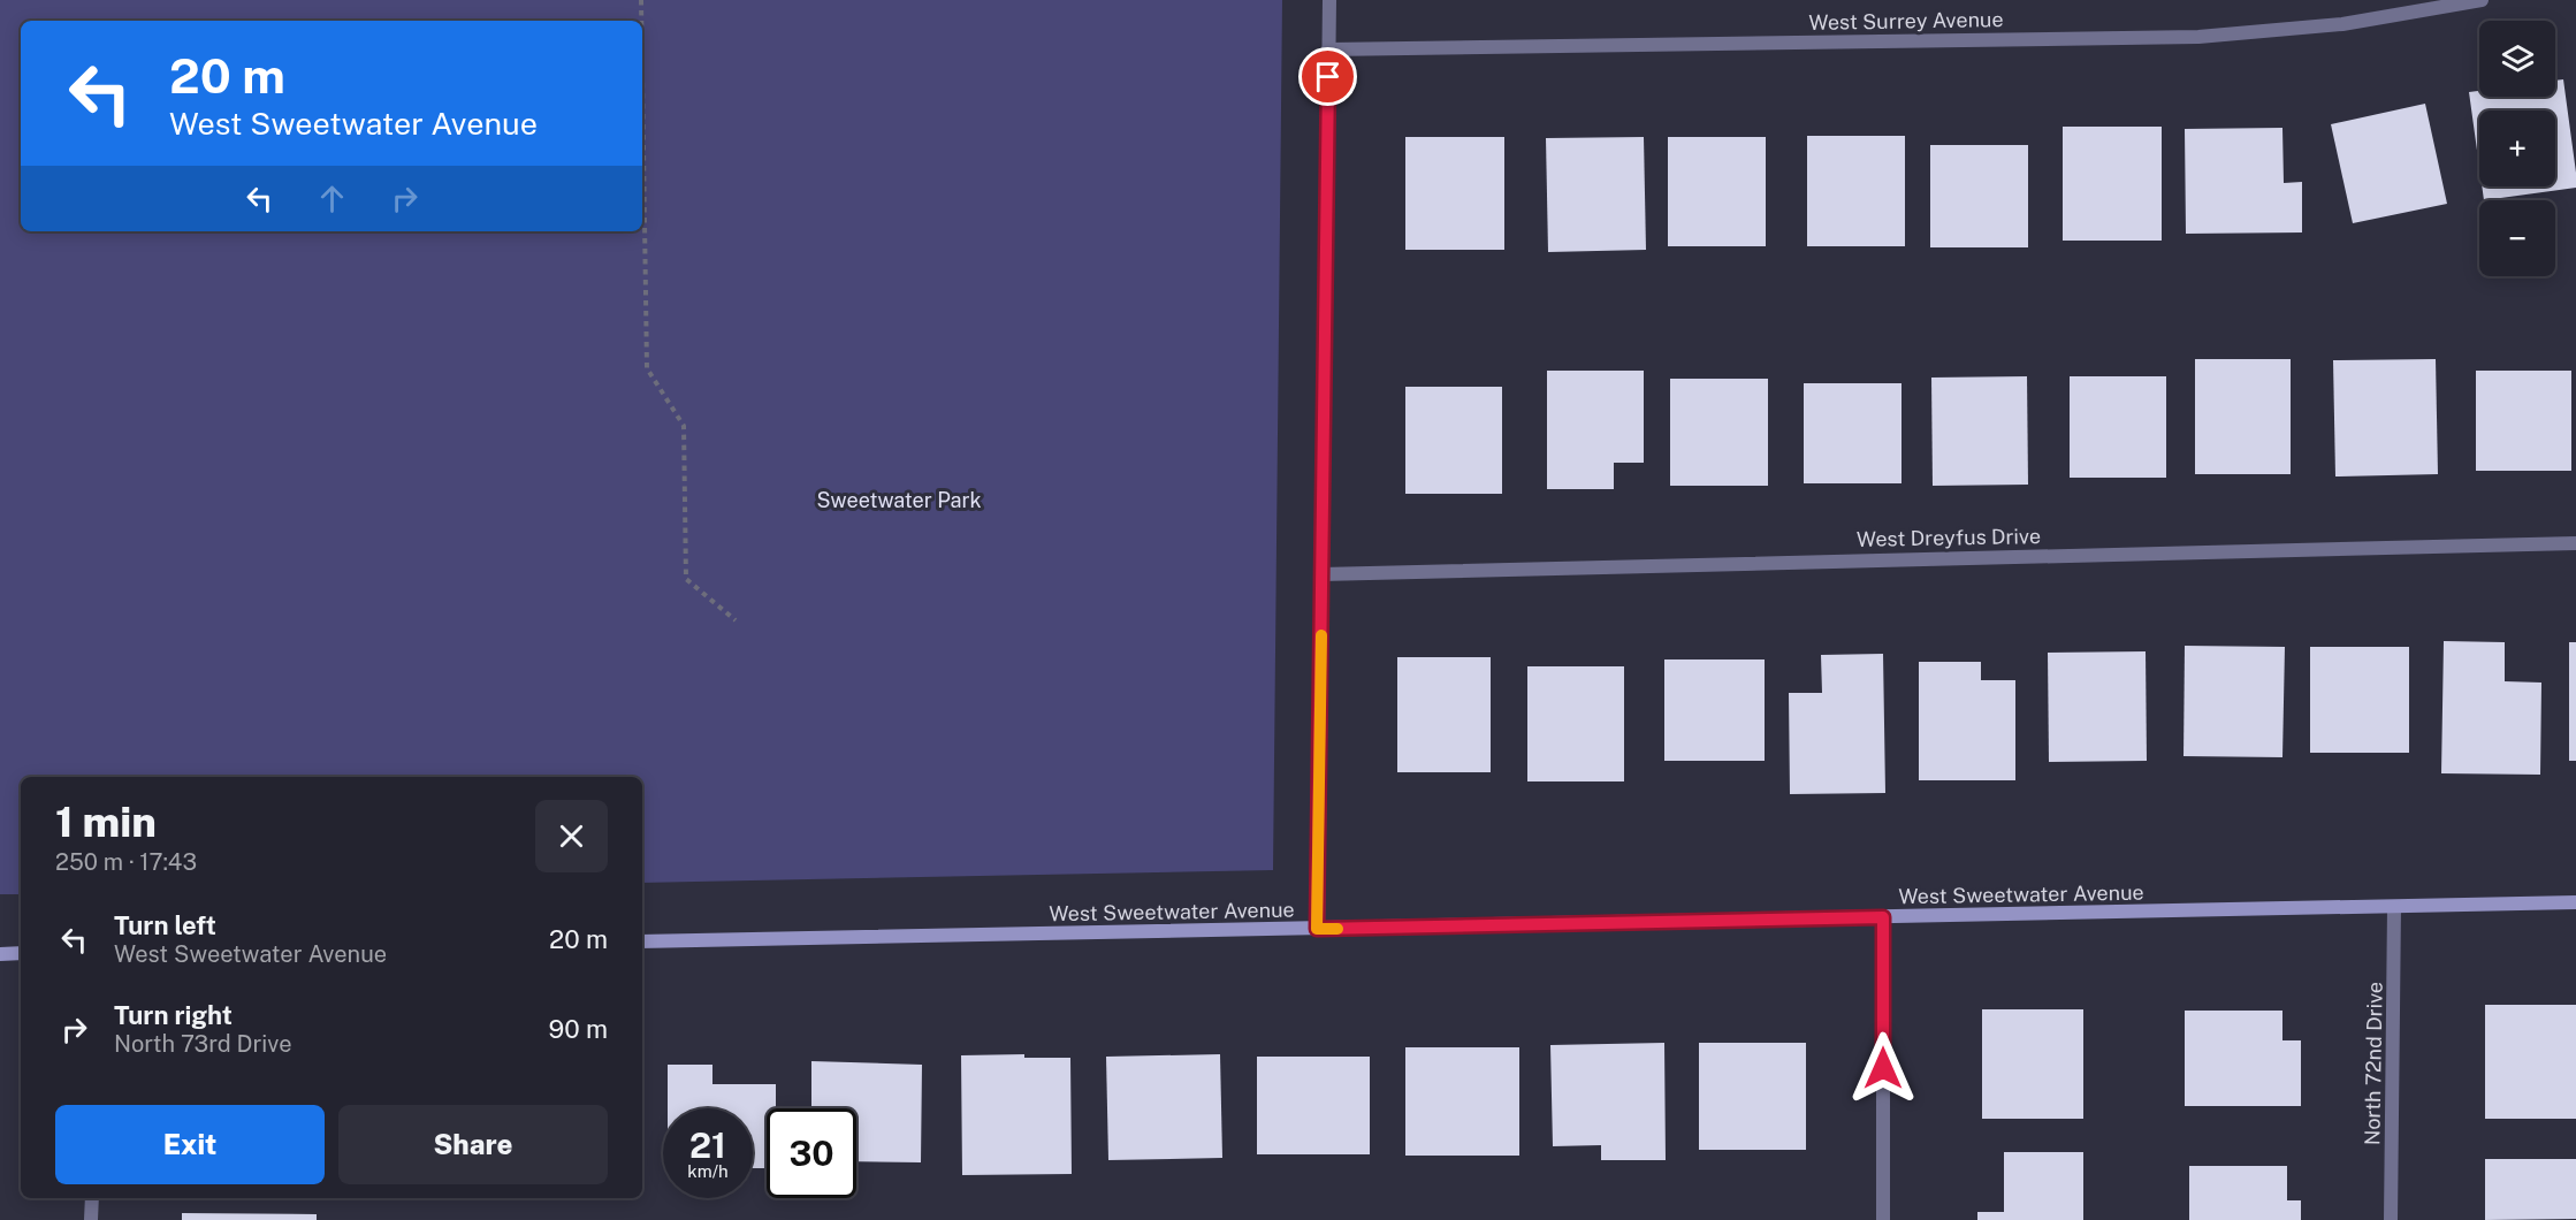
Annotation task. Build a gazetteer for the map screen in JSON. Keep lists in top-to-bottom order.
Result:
{
  "streets": {
    "street": [
      "West Surrey Avenue",
      "West Dreyfus Drive",
      "West Sweetwater Avenue",
      "North 72nd Drive"
    ]
  },
  "crossings": [
    ["West Sweetwater Avenue", "North 72nd Drive"]
  ],
  "parks": ["Sweetwater Park"],
  "page": {
    "map_buttons": ["+", "−"],
    "turn": ["20 m", "West Sweetwater Avenue"],
    "heading": ["1 min", "250 m · 17:43"],
    "list": [
      {
        "name": "Turn left",
        "note": "West Sweetwater Avenue",
        "value": "20 m"
      },
      {
        "name": "Turn right",
        "note": "North 73rd Drive",
        "value": "90 m"
      }
    ],
    "buttons": ["Exit", "Share"],
    "speed": "21 km/h",
    "limit": "30"
  }
}
